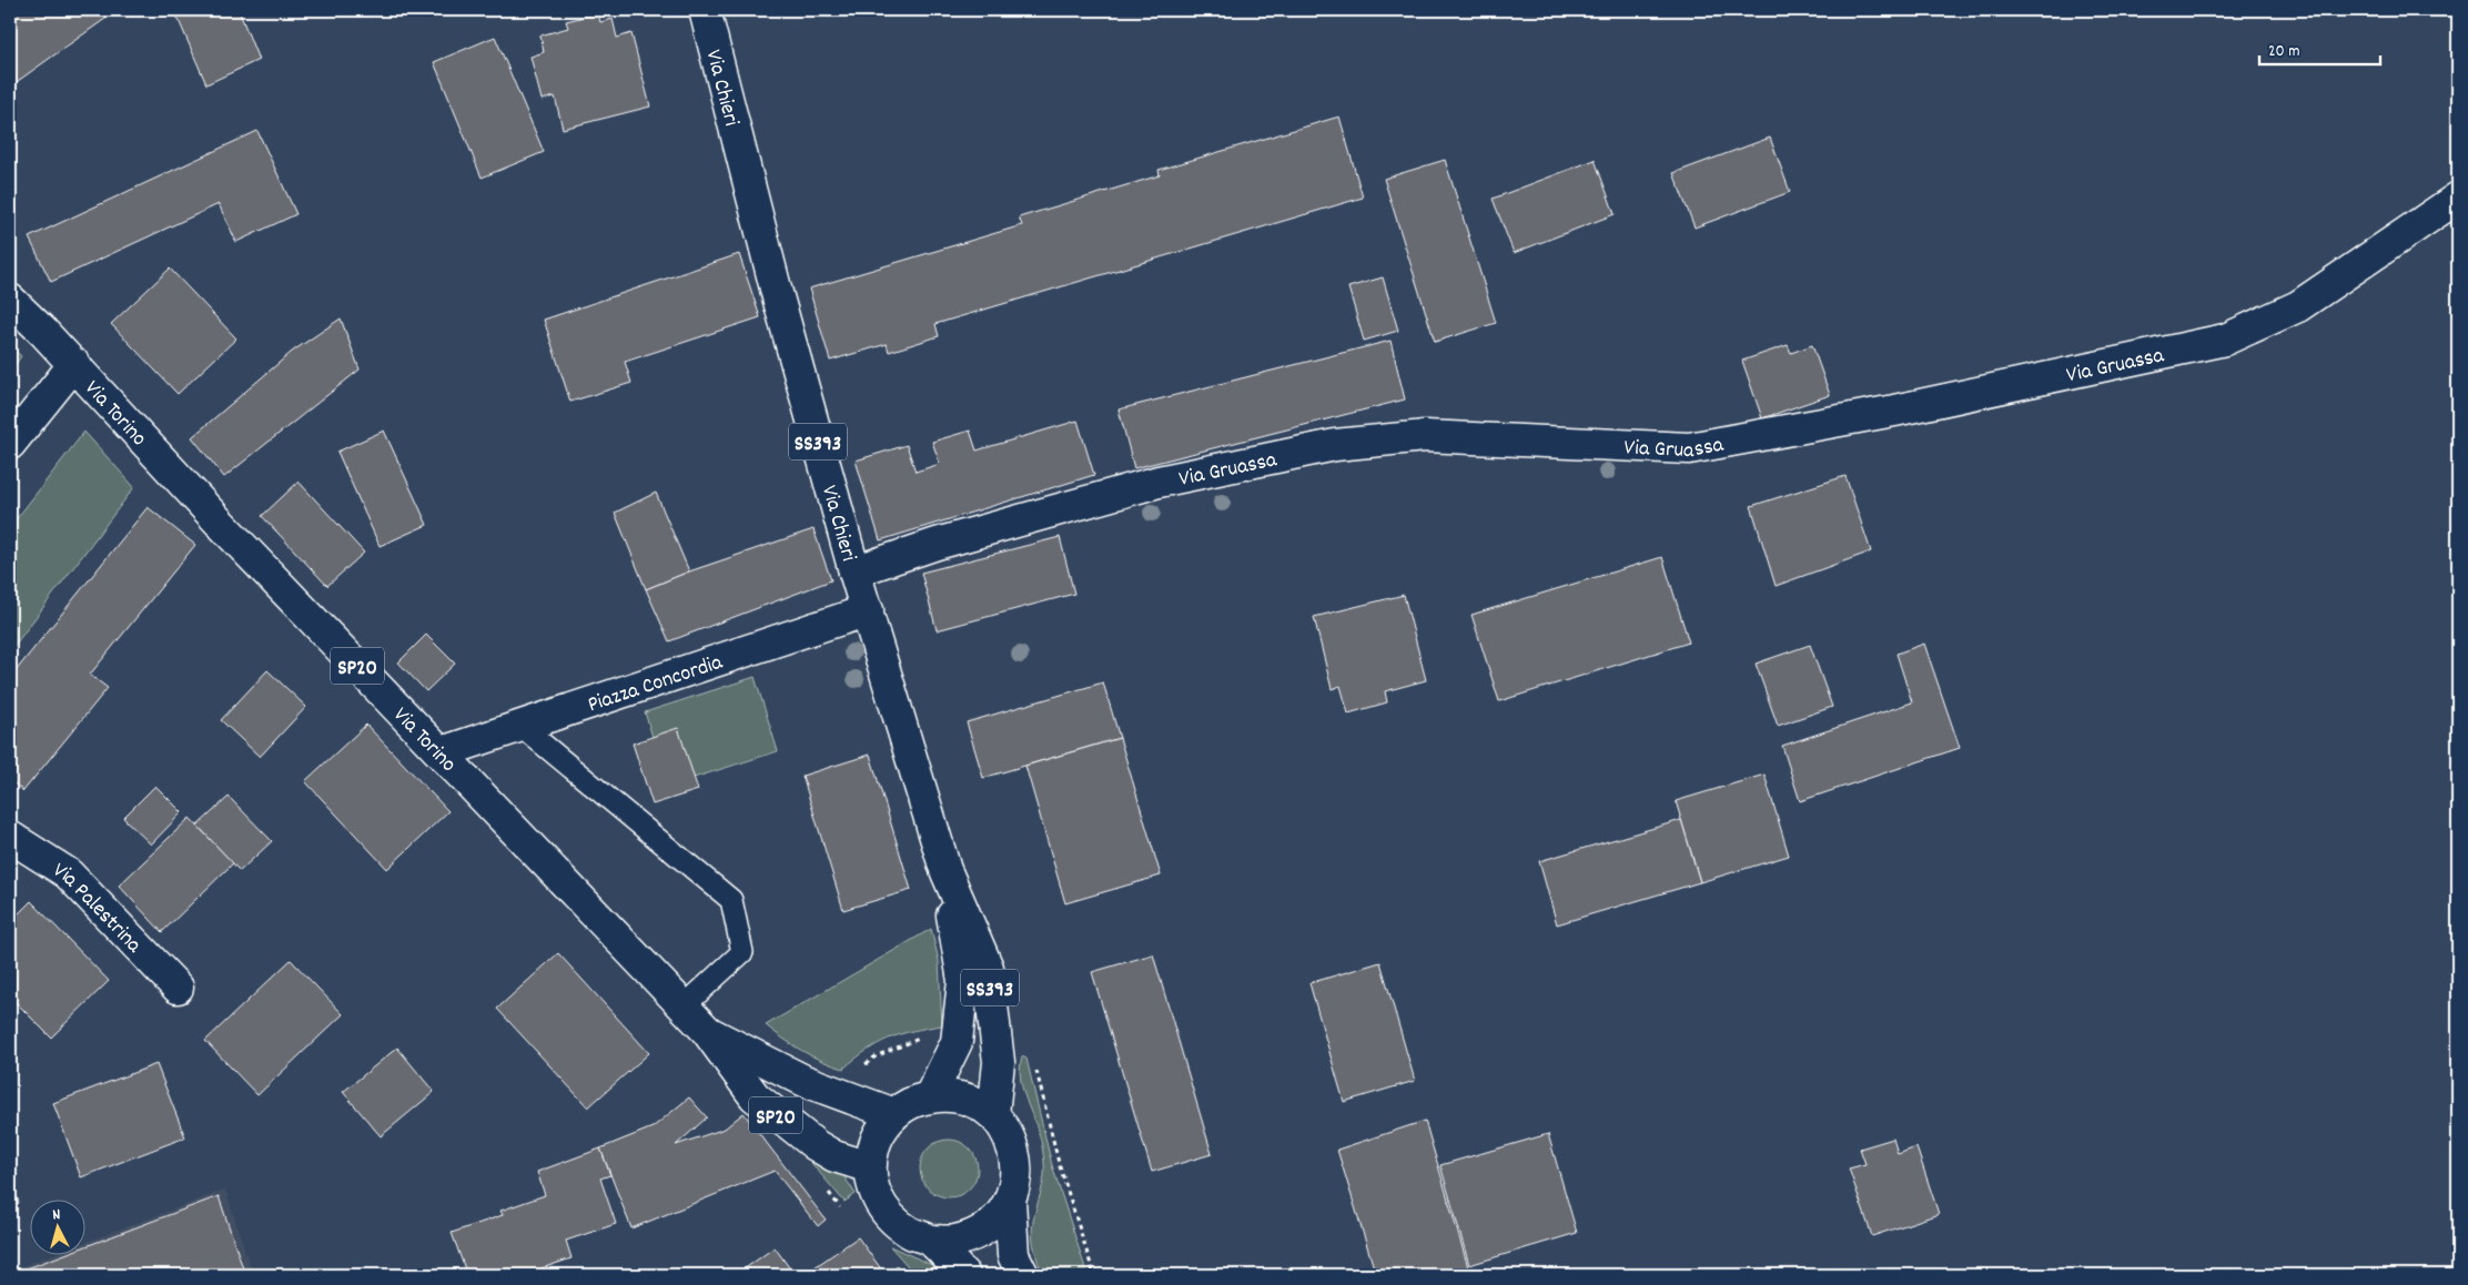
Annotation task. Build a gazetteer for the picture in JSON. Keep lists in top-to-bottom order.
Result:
{
  "streets": {
    "main road": [
      "Via Chieri",
      "Via Gruassa",
      "Via Torino",
      "SS393",
      "SP20",
      "Piazza Concordia",
      "Via Palestrina"
    ]
  },
  "crossings": [
    ["Via Chieri", "Via Gruassa"],
    ["Via Chieri", "SP20"],
    ["Via Chieri", "Piazza Concordia"],
    ["Via Torino", "SP20"],
    ["Via Torino", "Piazza Concordia"]
  ],
  "scale_bar": "20 m",
  "north": "top"
}
